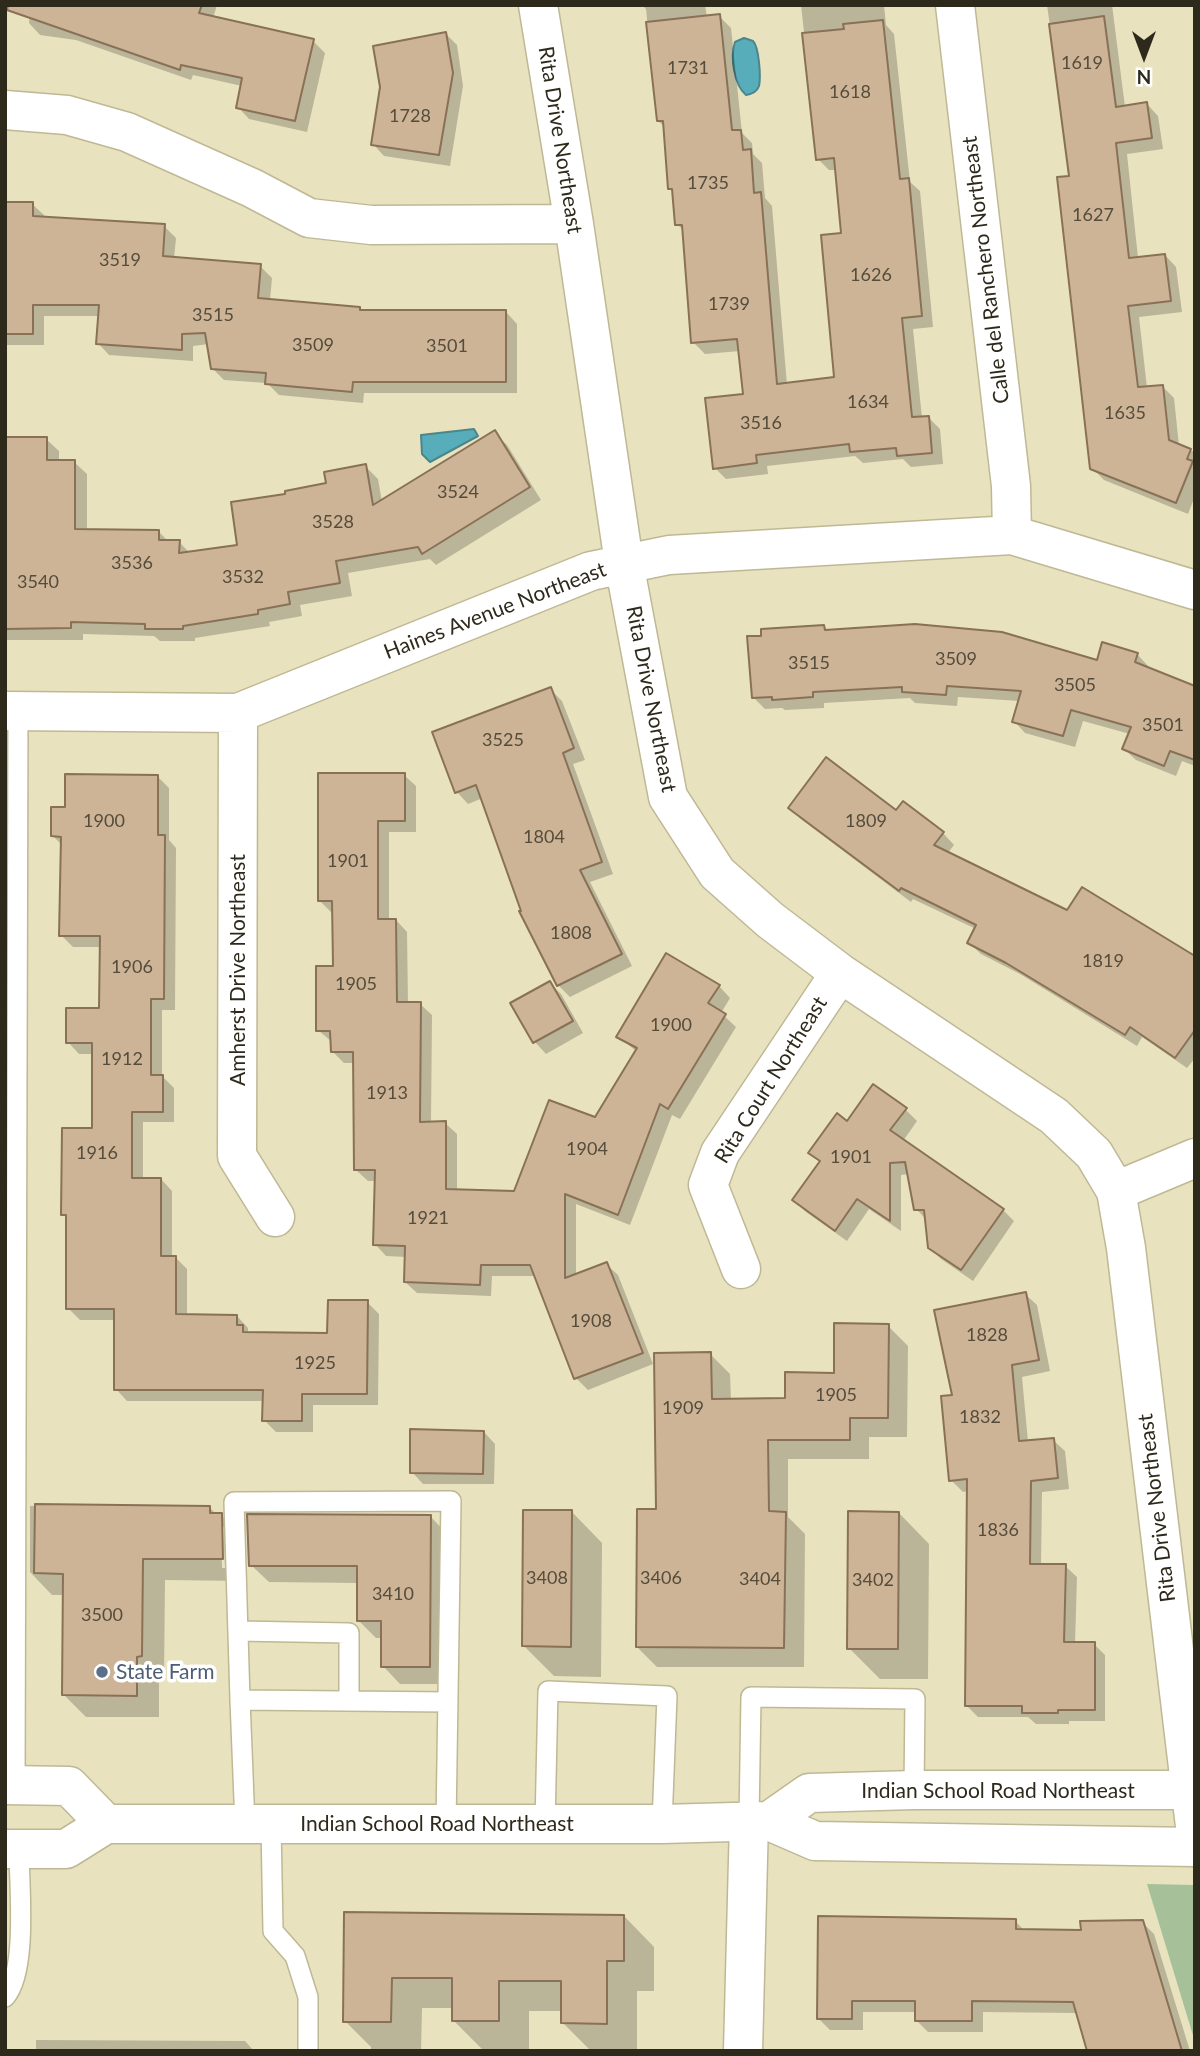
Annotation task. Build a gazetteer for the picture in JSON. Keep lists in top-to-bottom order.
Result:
{
  "streets": {
    "street": [
      "Rita Drive Northeast",
      "Calle del Ranchero Northeast",
      "Haines Avenue Northeast",
      "Amherst Drive Northeast",
      "Rita Court Northeast",
      "Indian School Road Northeast"
    ]
  },
  "crossings": [
    ["Rita Drive Northeast", "Haines Avenue Northeast"],
    ["Rita Drive Northeast", "Rita Court Northeast"],
    ["Rita Drive Northeast", "Indian School Road Northeast"],
    ["Calle del Ranchero Northeast", "Haines Avenue Northeast"],
    ["Haines Avenue Northeast", "Amherst Drive Northeast"]
  ],
  "places": ["State Farm"],
  "house_numbers": [
    "1619",
    "1731",
    "1618",
    "1728",
    "1735",
    "1627",
    "3519",
    "1626",
    "1739",
    "3515",
    "3509",
    "3501",
    "1634",
    "1635",
    "3516",
    "3524",
    "3528",
    "3536",
    "3532",
    "3540",
    "3509",
    "3515",
    "3505",
    "3501",
    "3525",
    "1900",
    "1809",
    "1804",
    "1901",
    "1808",
    "1819",
    "1906",
    "1905",
    "1900",
    "1912",
    "1913",
    "1904",
    "1916",
    "1901",
    "1921",
    "1908",
    "1828",
    "1925",
    "1905",
    "1909",
    "1832",
    "1836",
    "3408",
    "3406",
    "3404",
    "3402",
    "3410",
    "3500"
  ],
  "north": "bottom"
}
